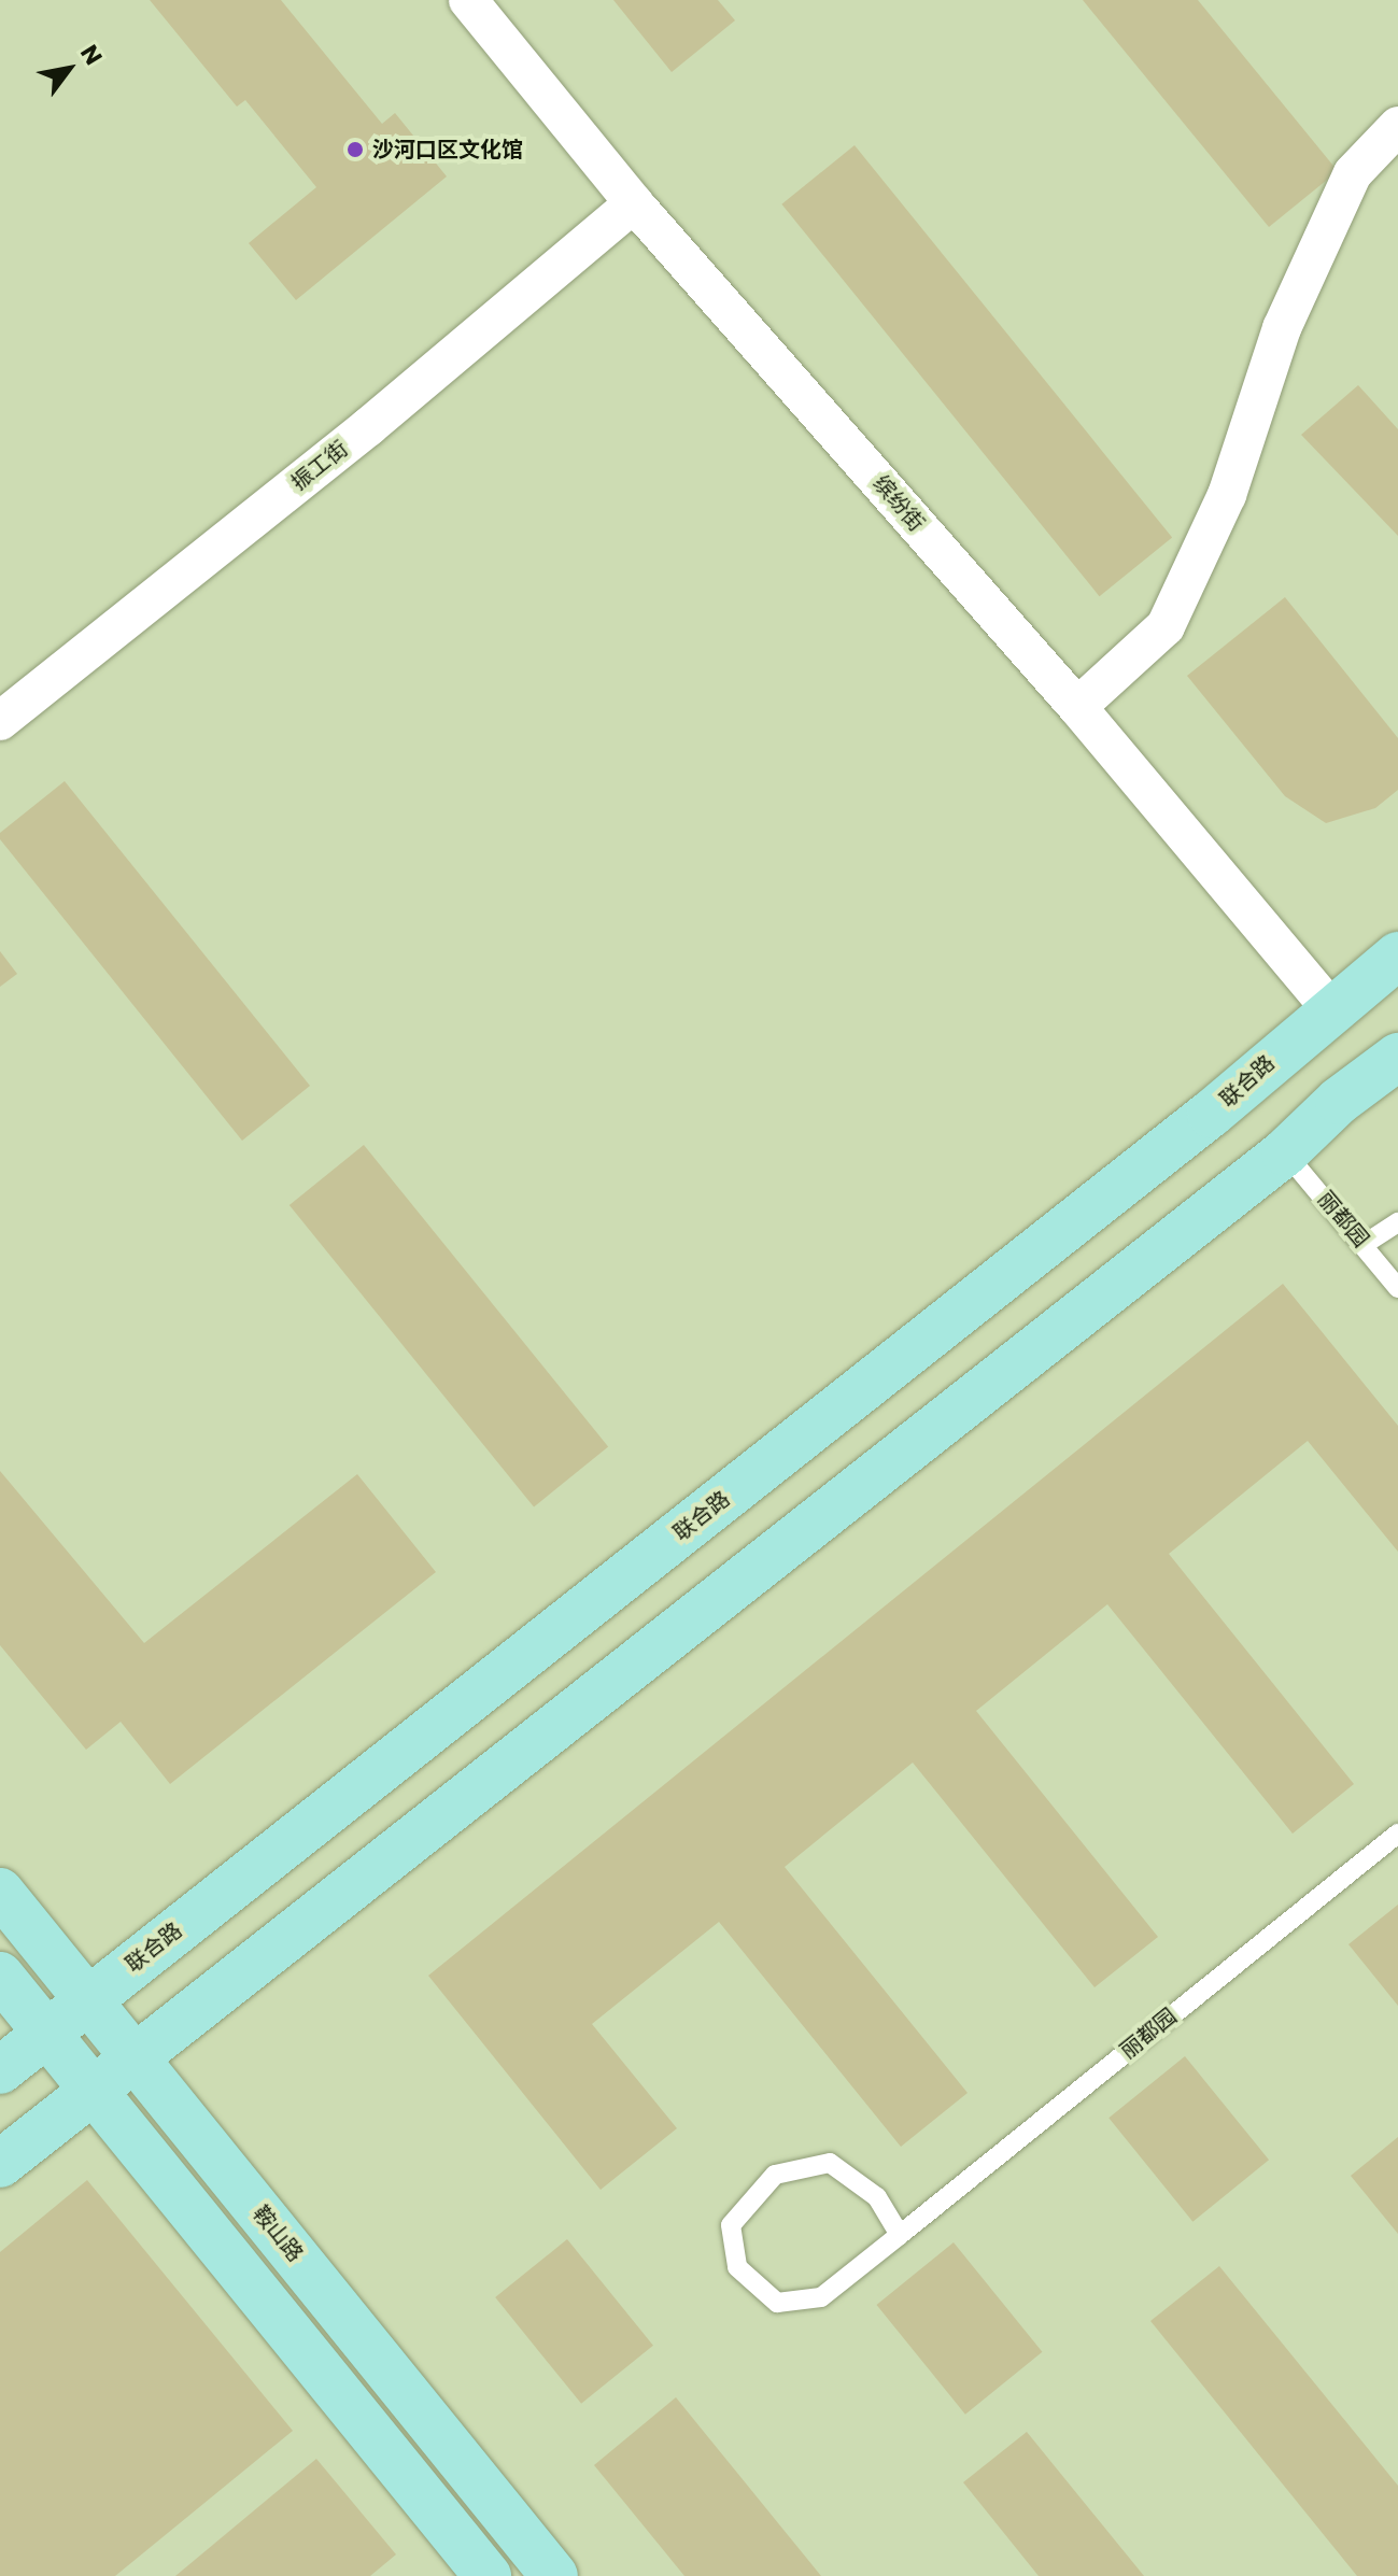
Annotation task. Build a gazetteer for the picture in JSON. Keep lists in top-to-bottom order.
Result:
{
  "streets": {
    "main road": ["联合路", "鞍山路"],
    "street": ["振工街", "缤纷街"],
    "lane": ["丽都园"]
  },
  "crossings": [
    ["振工街", "缤纷街"],
    ["缤纷街", "联合路"],
    ["联合路", "鞍山路"]
  ],
  "places": ["沙河口区文化馆"],
  "north": "top right"
}
